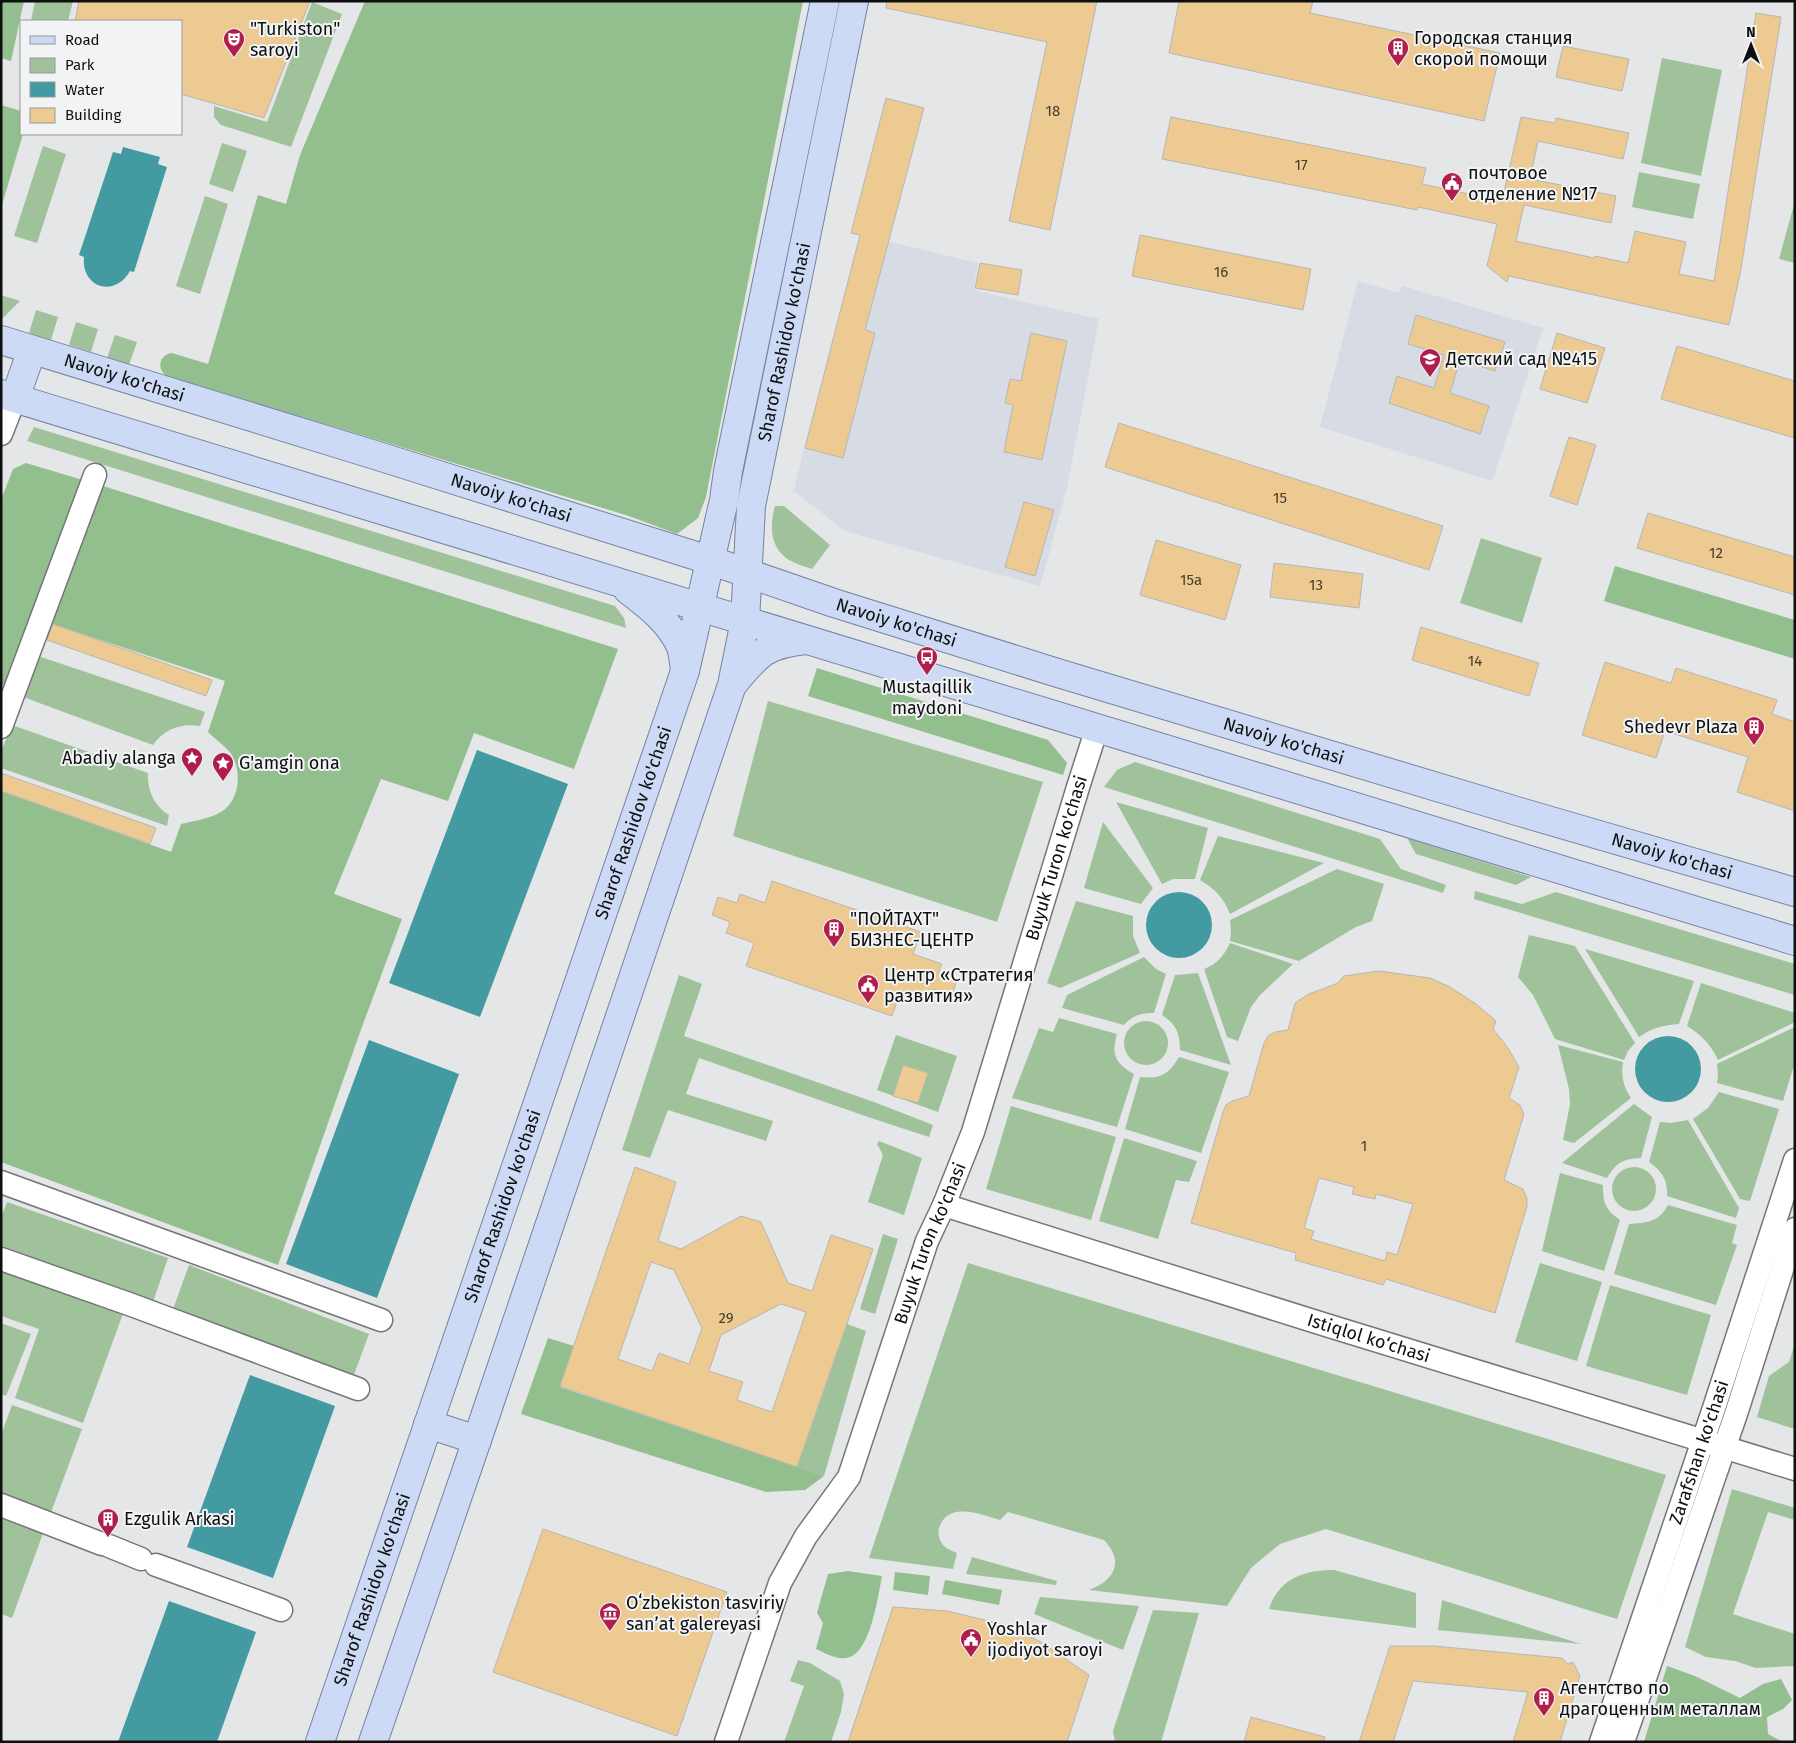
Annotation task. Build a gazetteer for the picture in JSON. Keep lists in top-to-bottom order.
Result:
{
  "streets": {
    "main road": ["Sharof Rashidov ko'chasi", "Navoiy ko'chasi"],
    "street": ["Buyuk Turon ko'chasi", "Istiqlol ko‘chasi", "Zarafshan ko'chasi"]
  },
  "crossings": [
    ["Sharof Rashidov ko'chasi", "Navoiy ko'chasi"],
    ["Buyuk Turon ko'chasi", "Istiqlol ko‘chasi"],
    ["Istiqlol ko‘chasi", "Zarafshan ko'chasi"]
  ],
  "places": {
    "theatre": ["\"Turkiston\" saroyi"],
    "building": [
      "Городская станция скорой помощи",
      "Shedevr Plaza",
      "\"ПОЙТАХТ\" БИЗНЕС-ЦЕНТР",
      "Ezgulik Arkasi",
      "Агентство по драгоценным металлам"
    ],
    "public building": ["почтовое отделение №17", "Центр «Стратегия развития»", "Yoshlar ijodiyot saroyi"],
    "school or university": ["Детский сад №415"],
    "bus stop": ["Mustaqillik maydoni"],
    "place": ["Abadiy alanga", "G'amgin ona"],
    "museum": ["Oʻzbekiston tasviriy sanʼat galereyasi"]
  },
  "house_numbers": [
    "18",
    "17",
    "16",
    "15",
    "12",
    "15a",
    "13",
    "14",
    "1",
    "29"
  ],
  "legend": [
    "Road",
    "Park",
    "Water",
    "Building"
  ],
  "north": "top"
}
